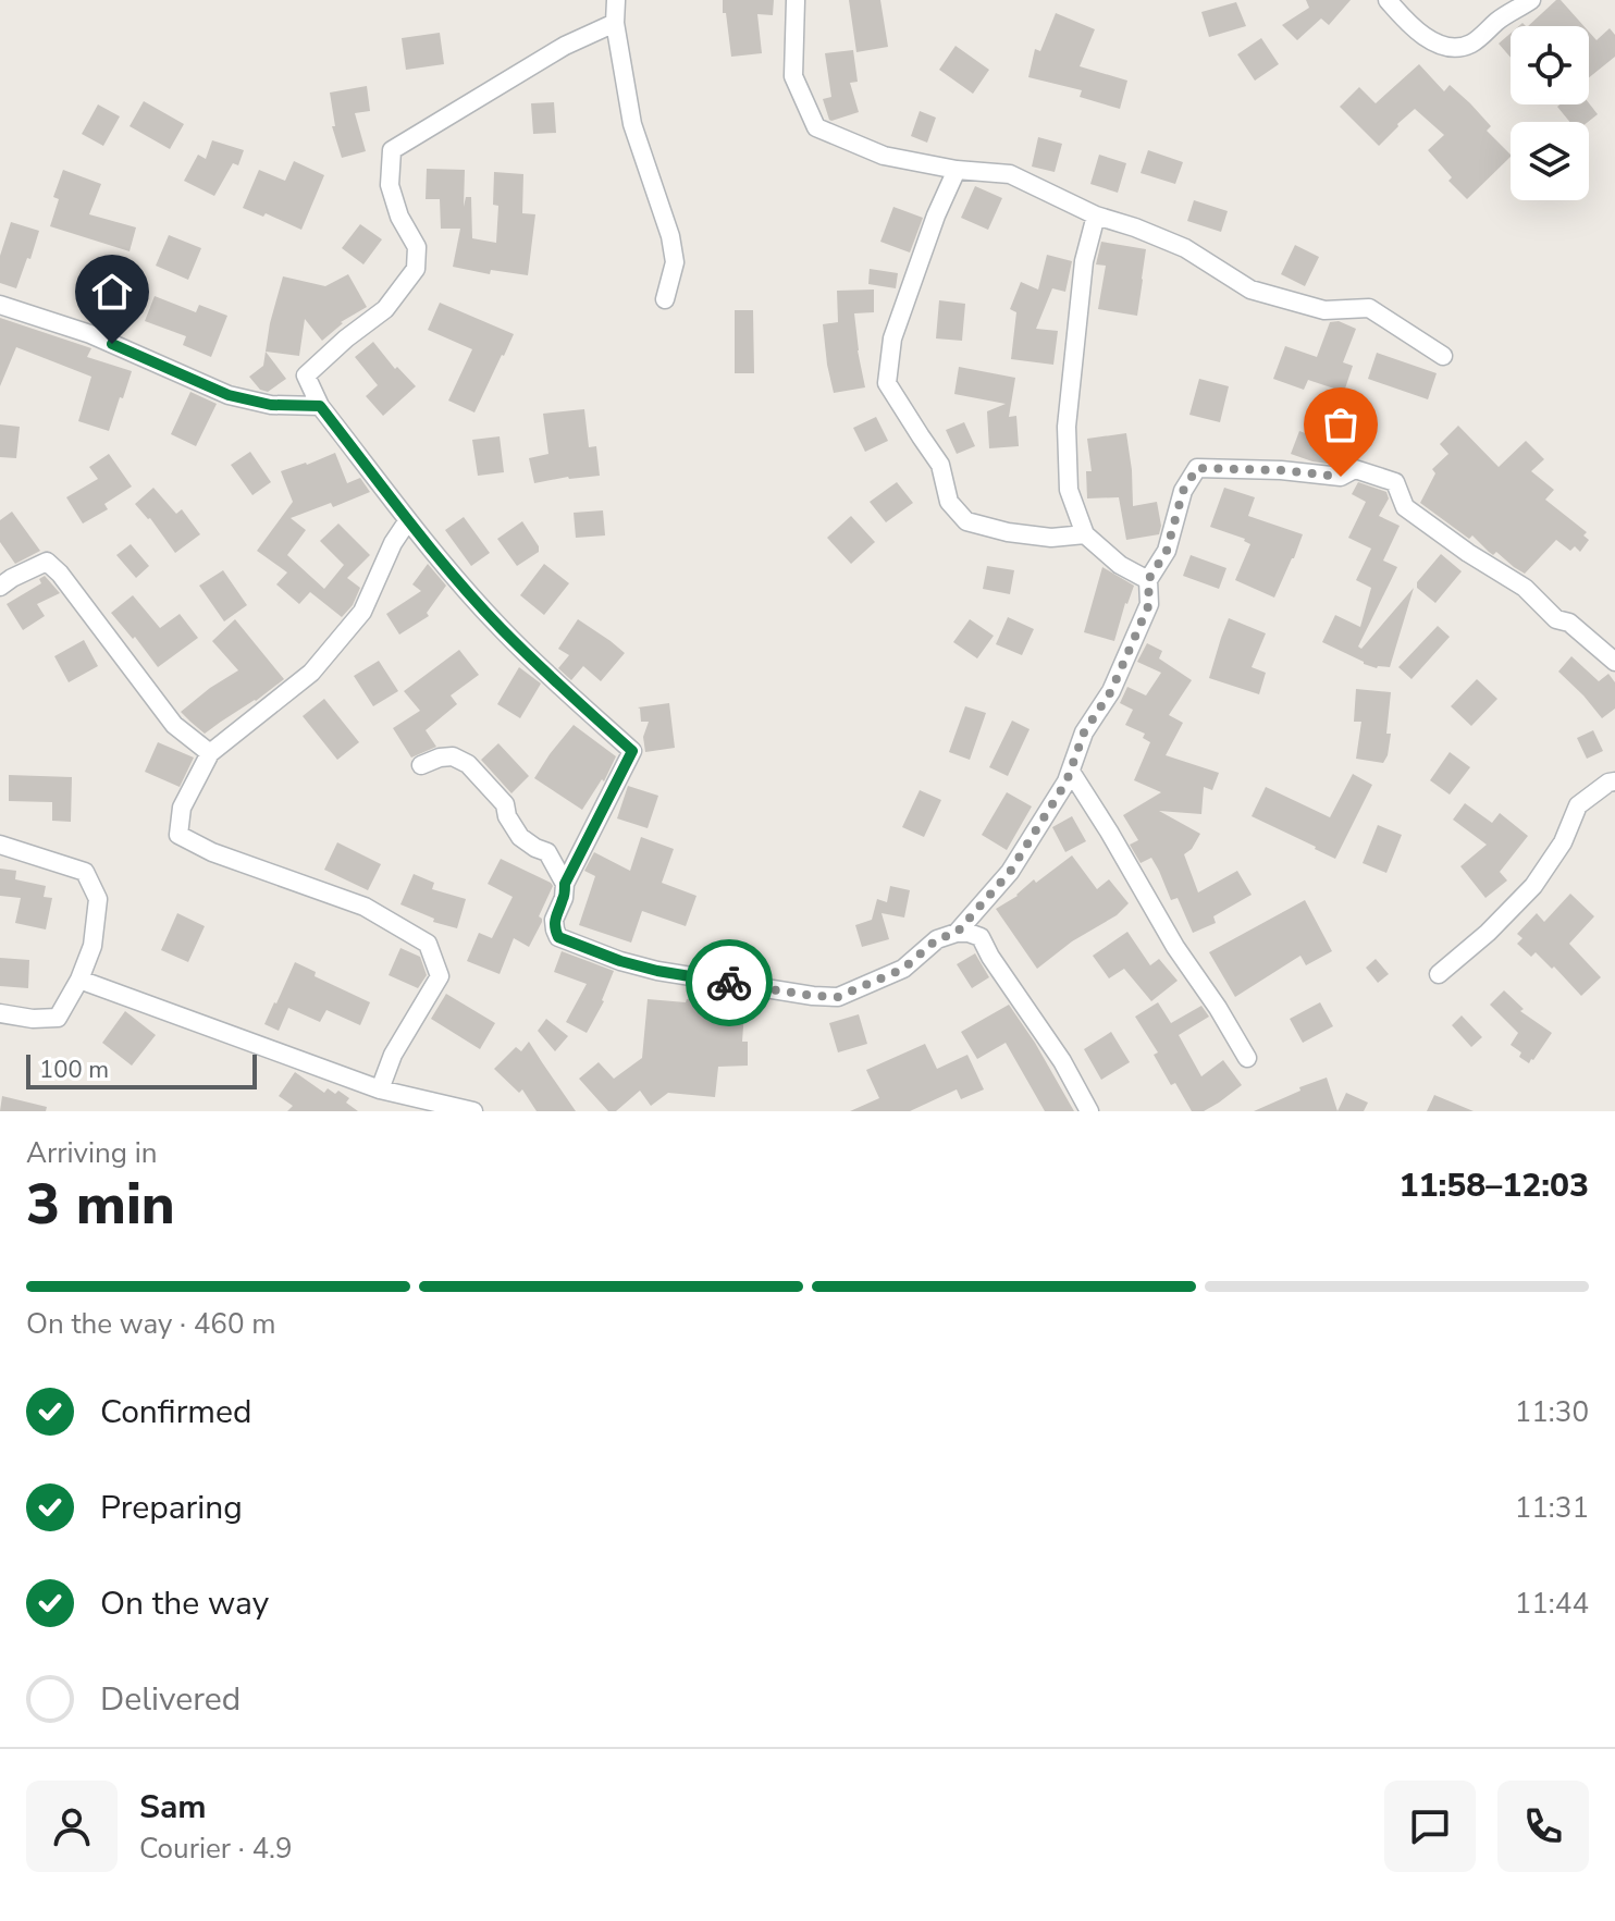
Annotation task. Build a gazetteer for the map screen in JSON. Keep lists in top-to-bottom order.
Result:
{
  "scale_bar": "100 m",
  "page": {
    "scale": "100 m",
    "heading": ["3 min", "Arriving in", "11:58–12:03"],
    "panel": ["Sam", "Courier · 4.9"],
    "bar": "On the way · 460 m",
    "list": [
      ["Confirmed", "11:30"],
      ["Preparing", "11:31"],
      ["On the way", "11:44"],
      "Delivered"
    ]
  }
}
